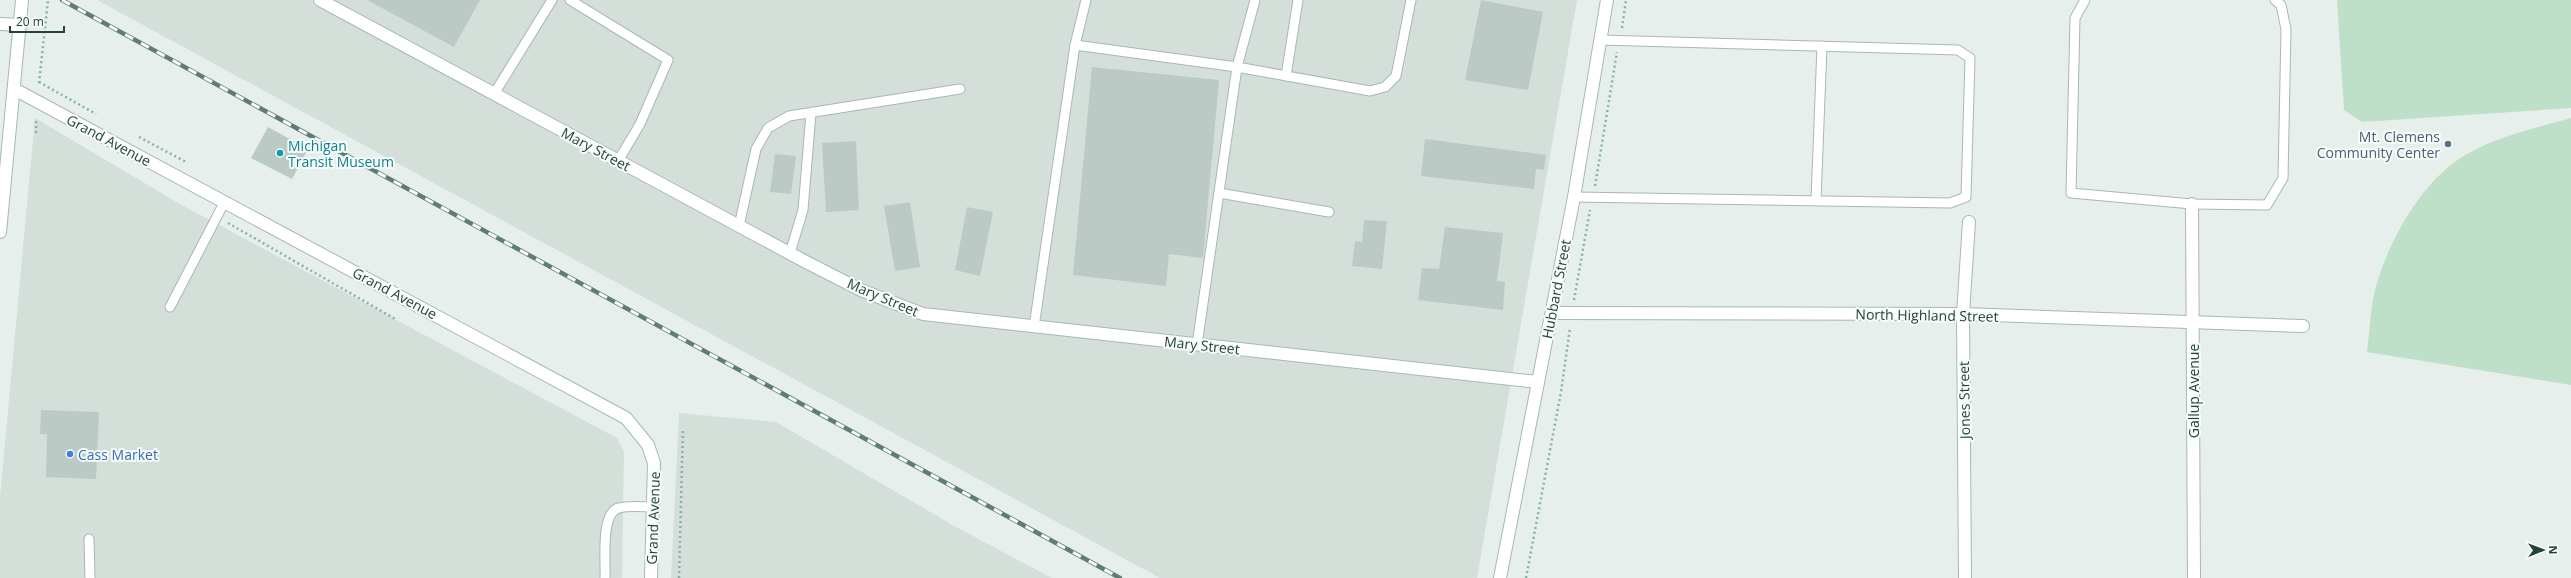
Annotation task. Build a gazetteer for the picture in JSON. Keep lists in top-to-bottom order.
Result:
{
  "streets": {
    "street": [
      "Grand Avenue",
      "Mary Street",
      "Hubbard Street",
      "North Highland Street",
      "Gallup Avenue",
      "Jones Street"
    ]
  },
  "crossings": [
    ["Mary Street", "Hubbard Street"],
    ["Hubbard Street", "North Highland Street"],
    ["North Highland Street", "Gallup Avenue"],
    ["North Highland Street", "Jones Street"]
  ],
  "places": ["Mt. Clemens Community Center", "Michigan Transit Museum", "Cass Market"],
  "scale_bar": "20 m",
  "north": "right"
}
